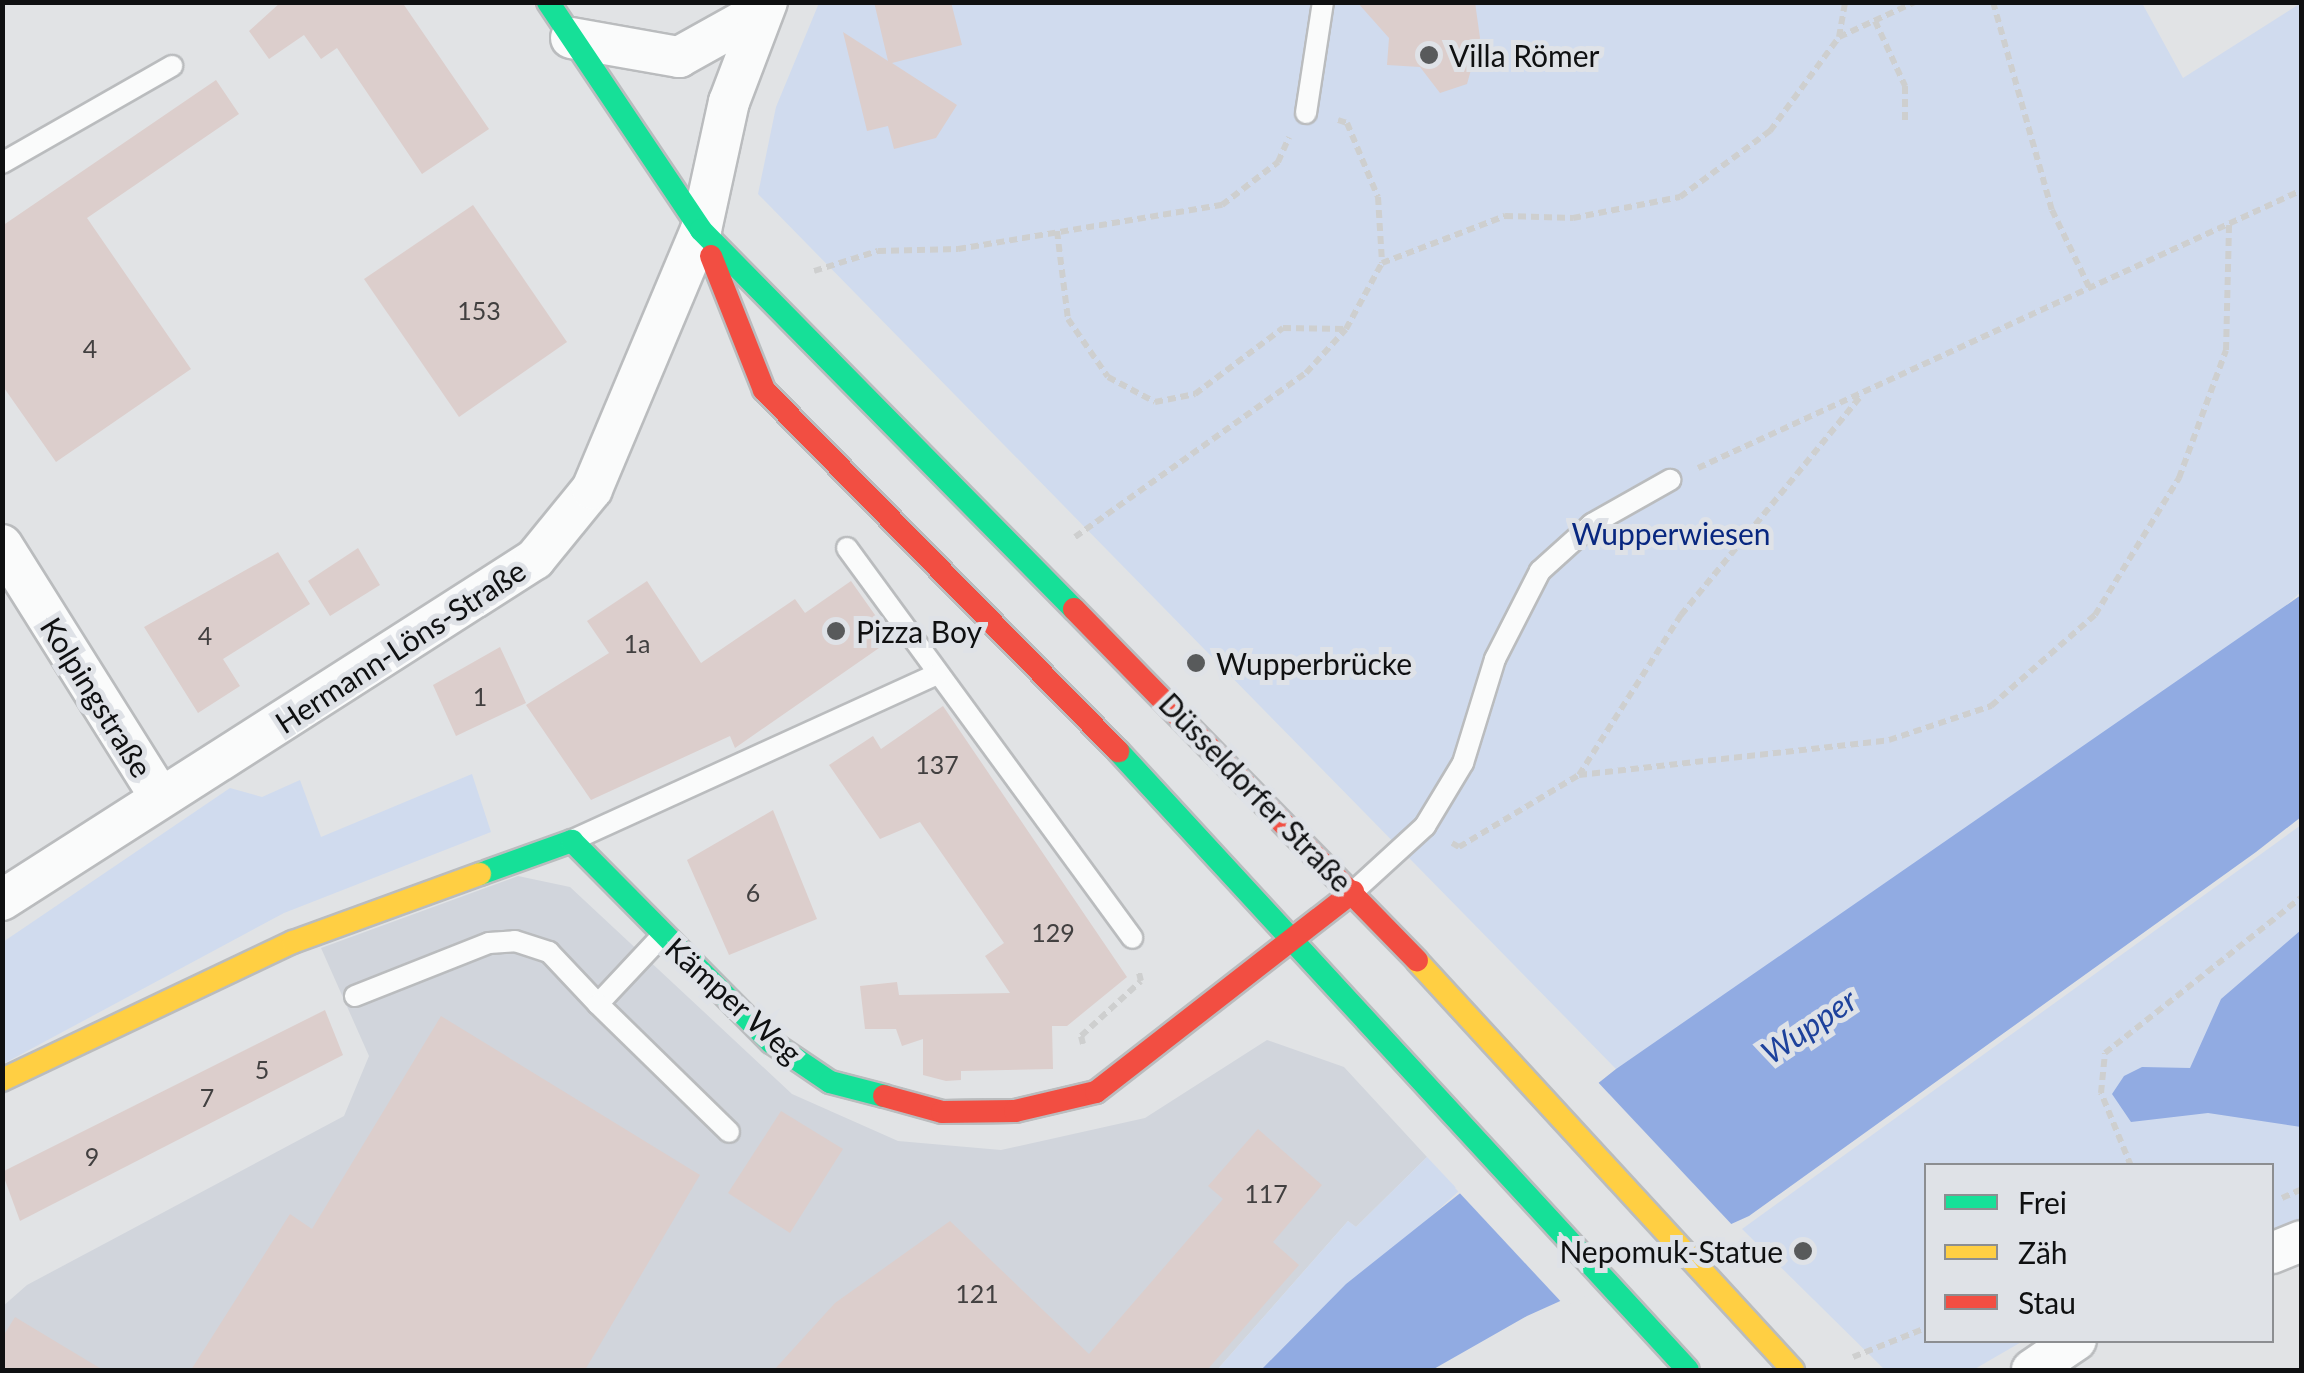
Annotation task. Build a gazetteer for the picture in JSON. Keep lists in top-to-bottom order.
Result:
{
  "streets": {
    "main road": ["Düsseldorfer Straße", "Kämper Weg"],
    "street": ["Hermann-Löns-Straße", "Kolpingstraße"]
  },
  "crossings": [
    ["Hermann-Löns-Straße", "Kolpingstraße"],
    ["Hermann-Löns-Straße", "Düsseldorfer Straße"],
    ["Düsseldorfer Straße", "Kämper Weg"]
  ],
  "water": ["Wupper"],
  "parks": ["Wupperwiesen"],
  "places": [
    "Villa Römer",
    "Pizza Boy",
    "Wupperbrücke",
    "Nepomuk-Statue"
  ],
  "house_numbers": [
    "153",
    "4",
    "4",
    "1a",
    "1",
    "137",
    "6",
    "129",
    "5",
    "7",
    "9",
    "117",
    "121"
  ],
  "legend": ["Frei", "Zäh", "Stau"]
}
